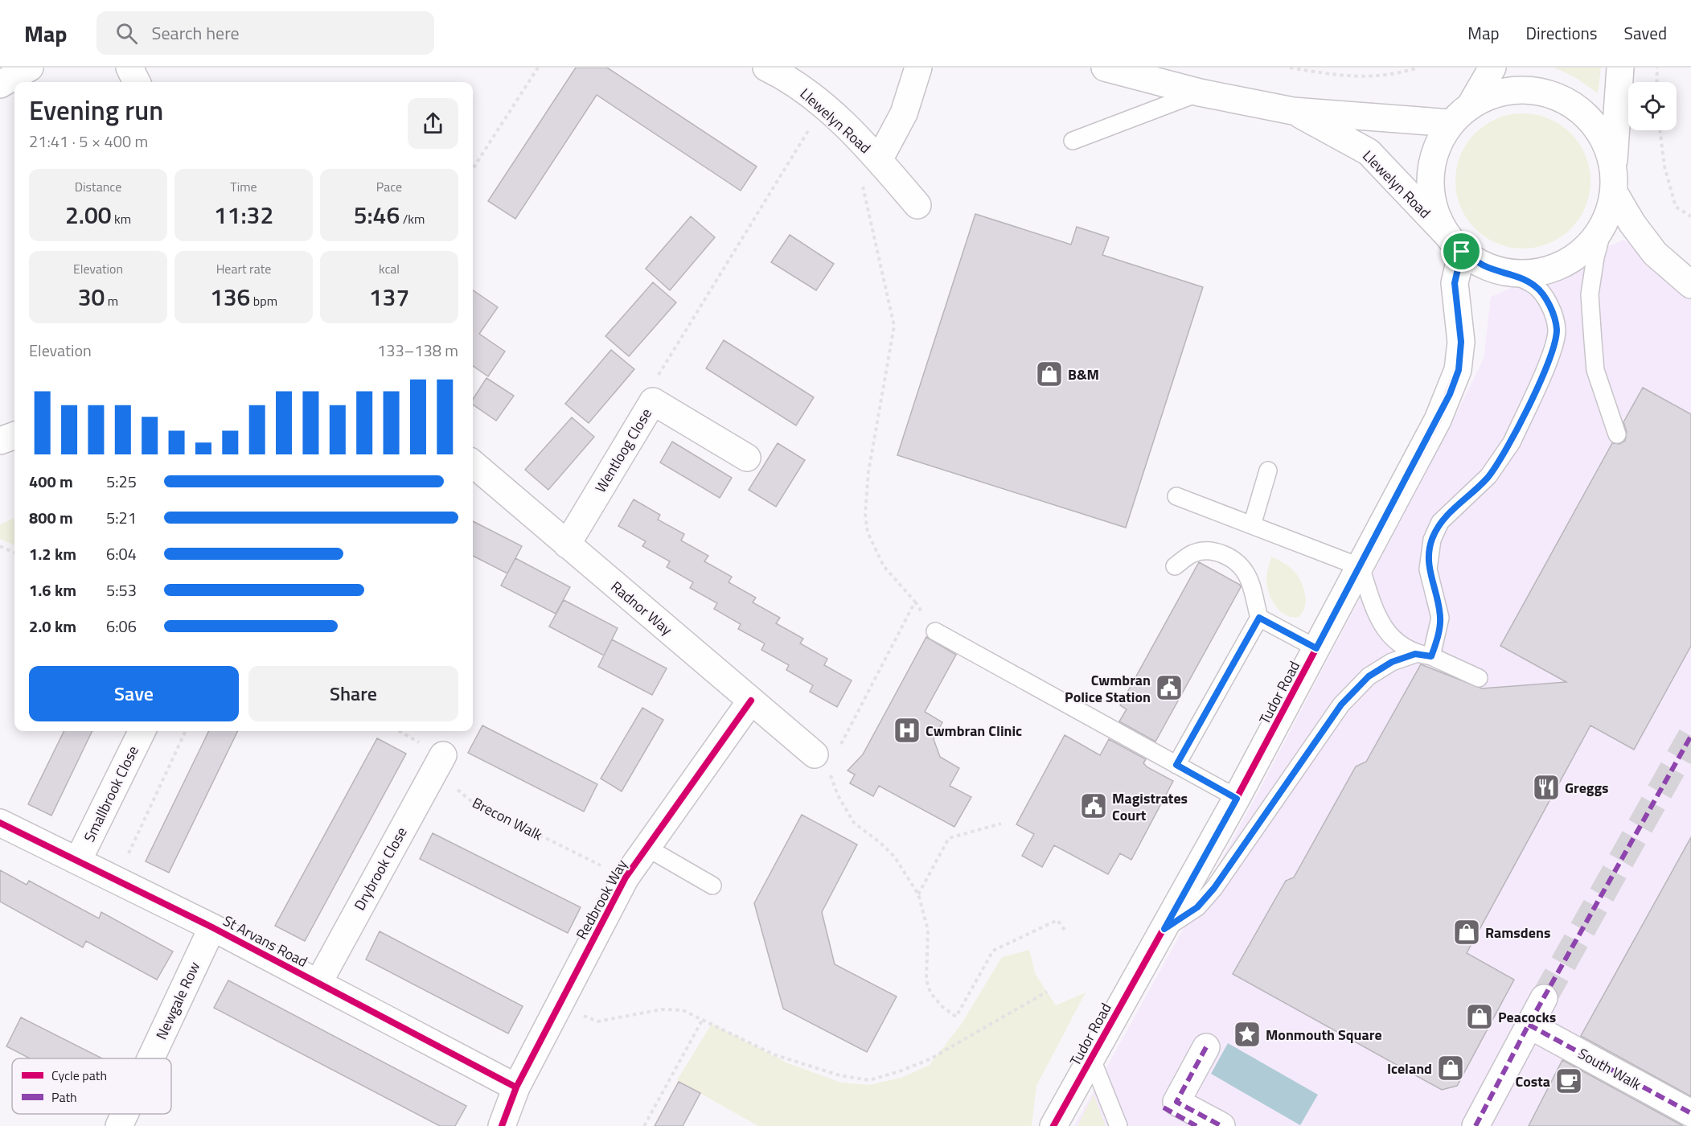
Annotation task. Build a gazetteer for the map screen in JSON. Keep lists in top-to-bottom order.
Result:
{
  "streets": {
    "street": [
      "Llewelyn Road",
      "Wentloog Close",
      "Radnor Way",
      "Tudor Road",
      "Smallbrook Close",
      "Drybrook Close",
      "Redbrook Way",
      "St Arvans Road",
      "Newgale Row",
      "South Walk"
    ],
    "path": ["Brecon Walk"]
  },
  "crossings": [
    ["Llewelyn Road", "Tudor Road"],
    ["Wentloog Close", "Radnor Way"],
    ["Radnor Way", "Redbrook Way"],
    ["Smallbrook Close", "St Arvans Road"],
    ["Brecon Walk", "Drybrook Close"],
    ["Brecon Walk", "Redbrook Way"],
    ["Drybrook Close", "St Arvans Road"],
    ["Redbrook Way", "St Arvans Road"],
    ["St Arvans Road", "Newgale Row"]
  ],
  "places": {
    "shop": [
      "B&M",
      "Ramsdens",
      "Peacocks",
      "Iceland"
    ],
    "public building": ["Cwmbran Police Station", "Magistrates Court"],
    "hospital": ["Cwmbran Clinic"],
    "restaurant": ["Greggs"],
    "place": ["Monmouth Square"],
    "cafe": ["Costa"]
  },
  "legend": ["Cycle path", "Path"],
  "page": {
    "header": "Map",
    "search": "Search here",
    "nav": ["Map", "Directions", "Saved"],
    "heading": ["Evening run", "21:41 · 5 × 400 m"],
    "stats": [
      ["Distance", "2.00 km"],
      ["Time", "11:32"],
      ["Pace", "5:46 /km"],
      ["Elevation", "30 m"],
      ["Heart rate", "136 bpm"],
      ["kcal", "137"]
    ],
    "chart": ["Elevation", "133–138 m"],
    "list": [
      {
        "name": "400 m",
        "note": "5:25"
      },
      {
        "name": "800 m",
        "note": "5:21"
      },
      {
        "name": "1.2 km",
        "note": "6:04"
      },
      {
        "name": "1.6 km",
        "note": "5:53"
      },
      {
        "name": "2.0 km",
        "note": "6:06"
      }
    ],
    "buttons": ["Save", "Share"]
  }
}
